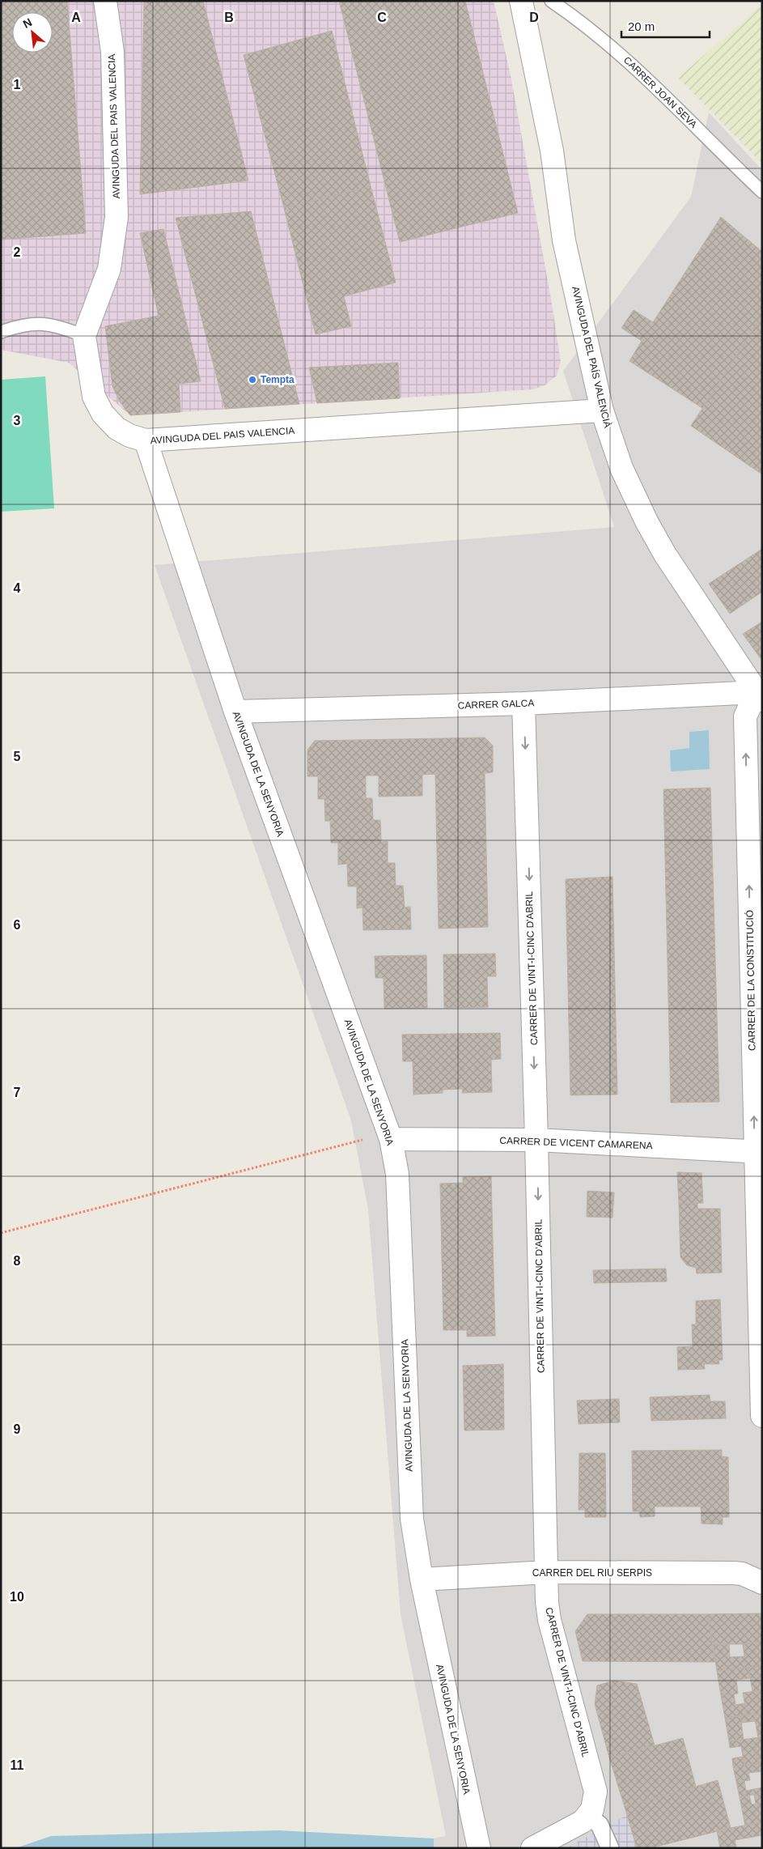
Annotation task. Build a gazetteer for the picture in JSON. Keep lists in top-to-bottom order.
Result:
{
  "streets": {
    "street": [
      "AVINGUDA DEL PAIS VALENCIA",
      "AVINGUDA DEL PAÍS VALENCIÀ",
      "CARRER GALCA",
      "AVINGUDA DE LA SENYORIA",
      "CARRER DE VINT-I-CINC D'ABRIL",
      "CARRER DE LA CONSTITUCIÓ",
      "CARRER DE VICENT CAMARENA",
      "CARRER DEL RIU SERPIS"
    ],
    "lane": ["CARRER JOAN SEVA"]
  },
  "crossings": [
    ["AVINGUDA DEL PAIS VALENCIA", "AVINGUDA DEL PAÍS VALENCIÀ"],
    ["AVINGUDA DEL PAIS VALENCIA", "AVINGUDA DE LA SENYORIA"],
    ["AVINGUDA DEL PAÍS VALENCIÀ", "CARRER GALCA"],
    ["AVINGUDA DEL PAÍS VALENCIÀ", "CARRER DE LA CONSTITUCIÓ"],
    ["CARRER GALCA", "AVINGUDA DE LA SENYORIA"],
    ["CARRER GALCA", "CARRER DE VINT-I-CINC D'ABRIL"],
    ["CARRER GALCA", "CARRER DE LA CONSTITUCIÓ"],
    ["AVINGUDA DE LA SENYORIA", "CARRER DE VICENT CAMARENA"],
    ["AVINGUDA DE LA SENYORIA", "CARRER DEL RIU SERPIS"],
    ["CARRER DE VINT-I-CINC D'ABRIL", "CARRER DE VICENT CAMARENA"],
    ["CARRER DE VINT-I-CINC D'ABRIL", "CARRER DEL RIU SERPIS"],
    ["CARRER DE LA CONSTITUCIÓ", "CARRER DE VICENT CAMARENA"]
  ],
  "one_way": ["CARRER DE VINT-I-CINC D'ABRIL", "CARRER DE LA CONSTITUCIÓ"],
  "places": ["Tempta"],
  "scale_bar": "20 m",
  "north": "top left",
  "grid": {
    "columns": [
      "A",
      "B",
      "C",
      "D"
    ],
    "rows": [
      "1",
      "2",
      "3",
      "4",
      "5",
      "6",
      "7",
      "8",
      "9",
      "10",
      "11"
    ]
  }
}
